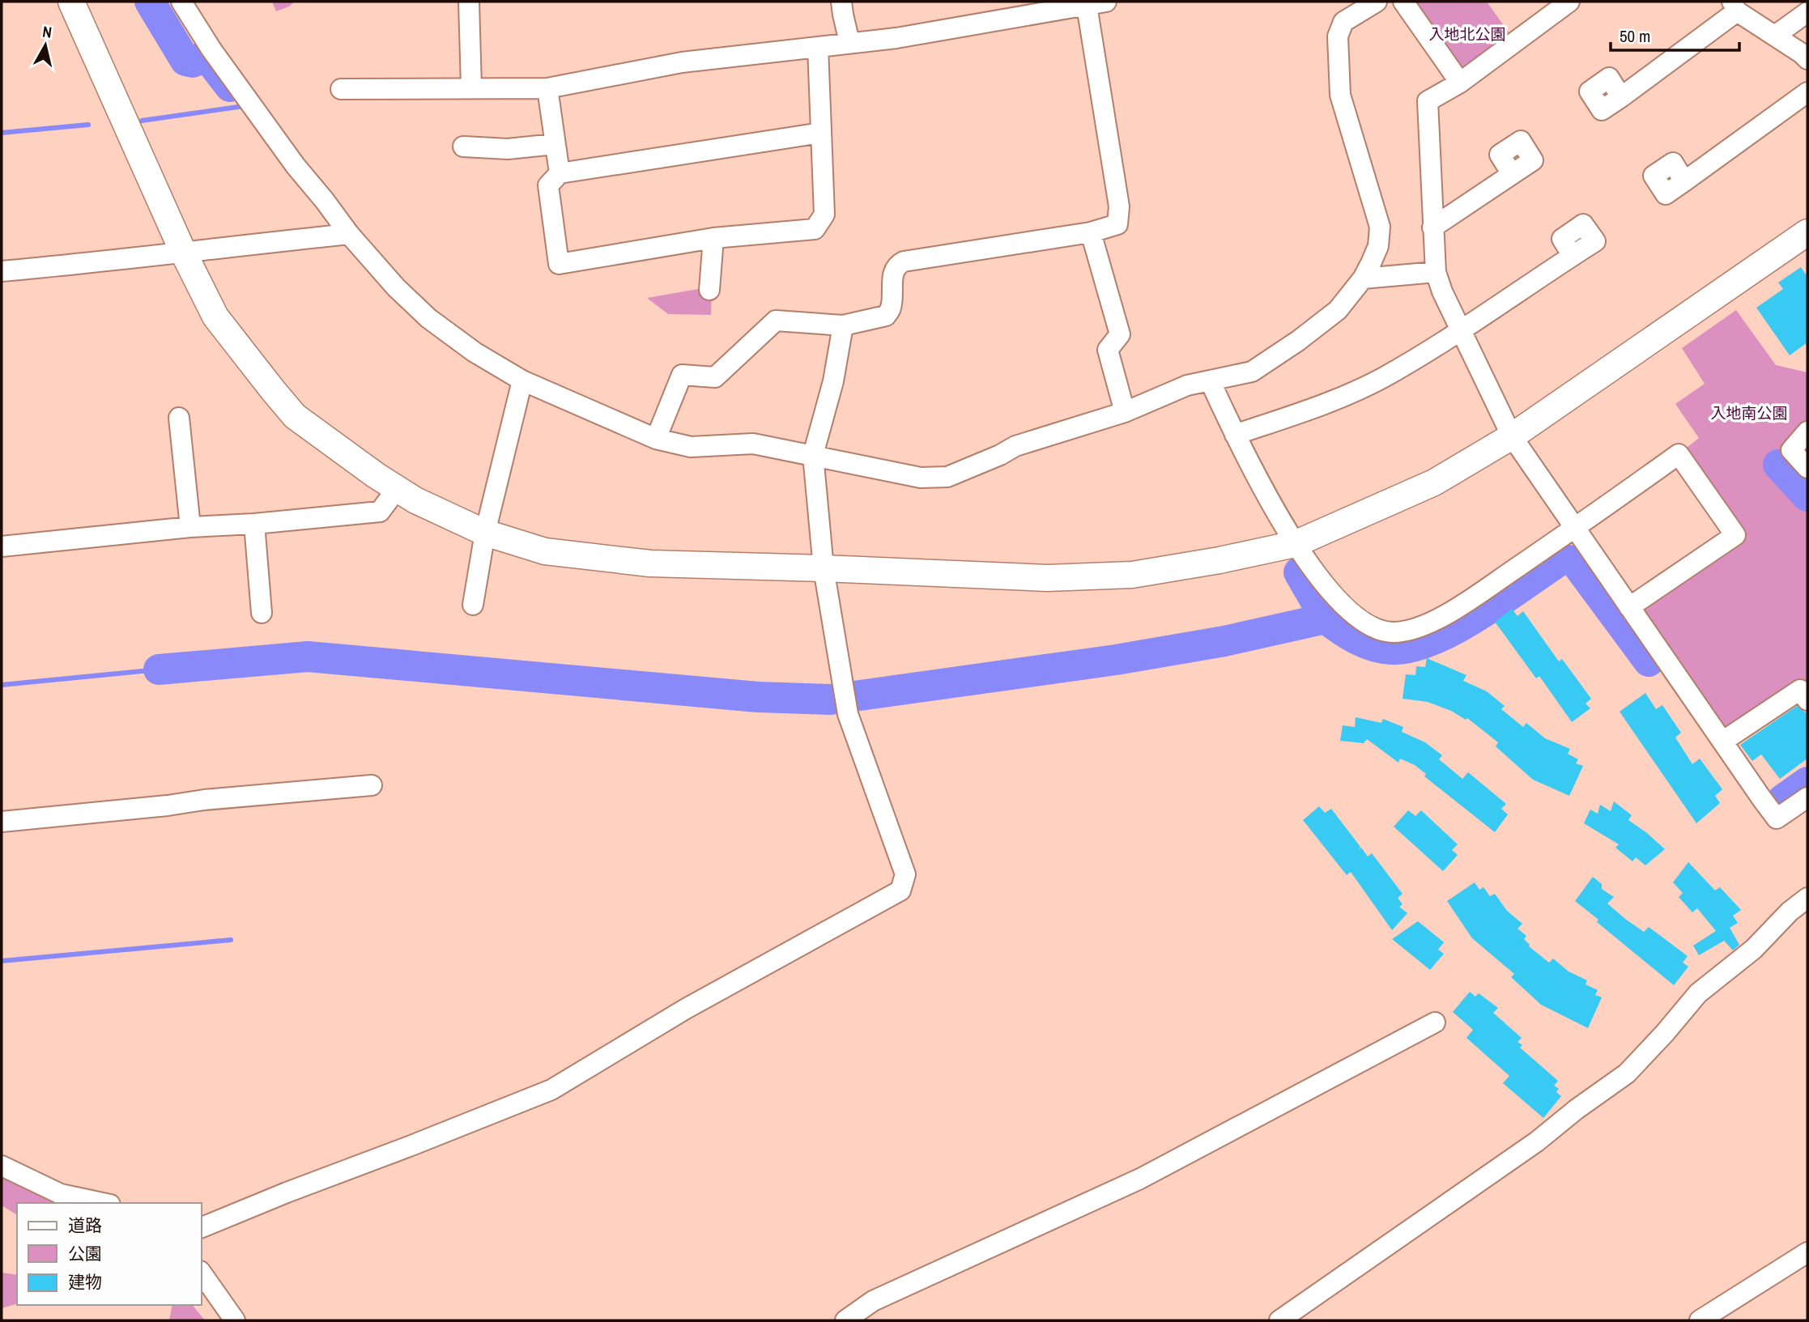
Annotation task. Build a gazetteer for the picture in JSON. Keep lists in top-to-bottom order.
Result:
{
  "parks": ["入地北公園", "入地南公園"],
  "legend": ["道路", "公園", "建物"],
  "scale_bar": "50 m",
  "north": "top"
}
